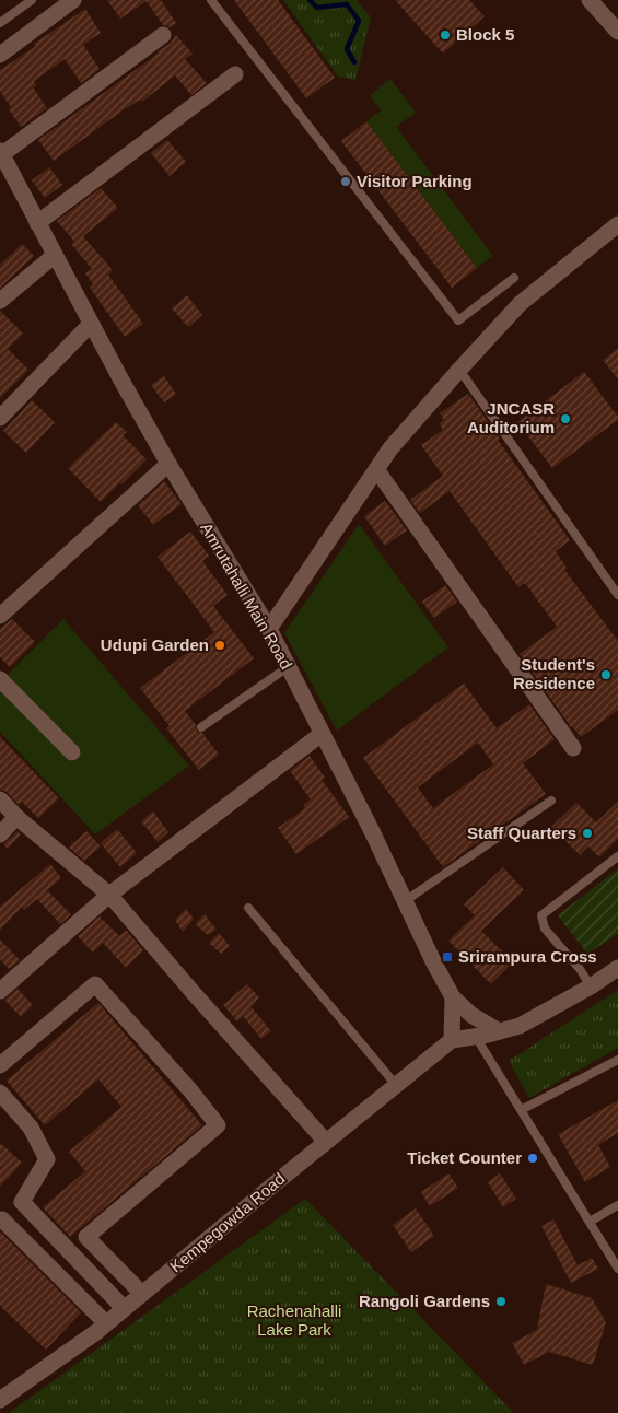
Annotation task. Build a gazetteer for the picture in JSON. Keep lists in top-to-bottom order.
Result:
{
  "streets": {
    "street": ["Amrutahalli Main Road", "Kempegowda Road"]
  },
  "parks": ["Rachenahalli Lake Park"],
  "places": {
    "other": [
      "Block 5",
      "Visitor Parking",
      "JNCASR Auditorium",
      "Udupi Garden",
      "Student's Residence",
      "Staff Quarters",
      "Ticket Counter",
      "Rangoli Gardens"
    ],
    "transit": ["Srirampura Cross"]
  }
}
